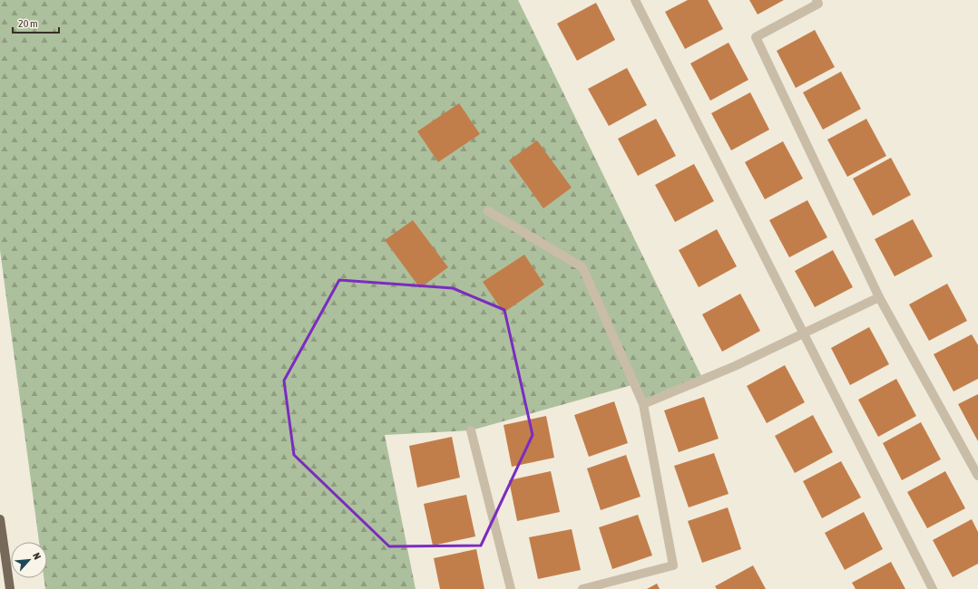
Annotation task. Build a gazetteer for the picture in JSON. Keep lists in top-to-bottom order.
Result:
{
  "scale_bar": "20 m",
  "north": "top right"
}
